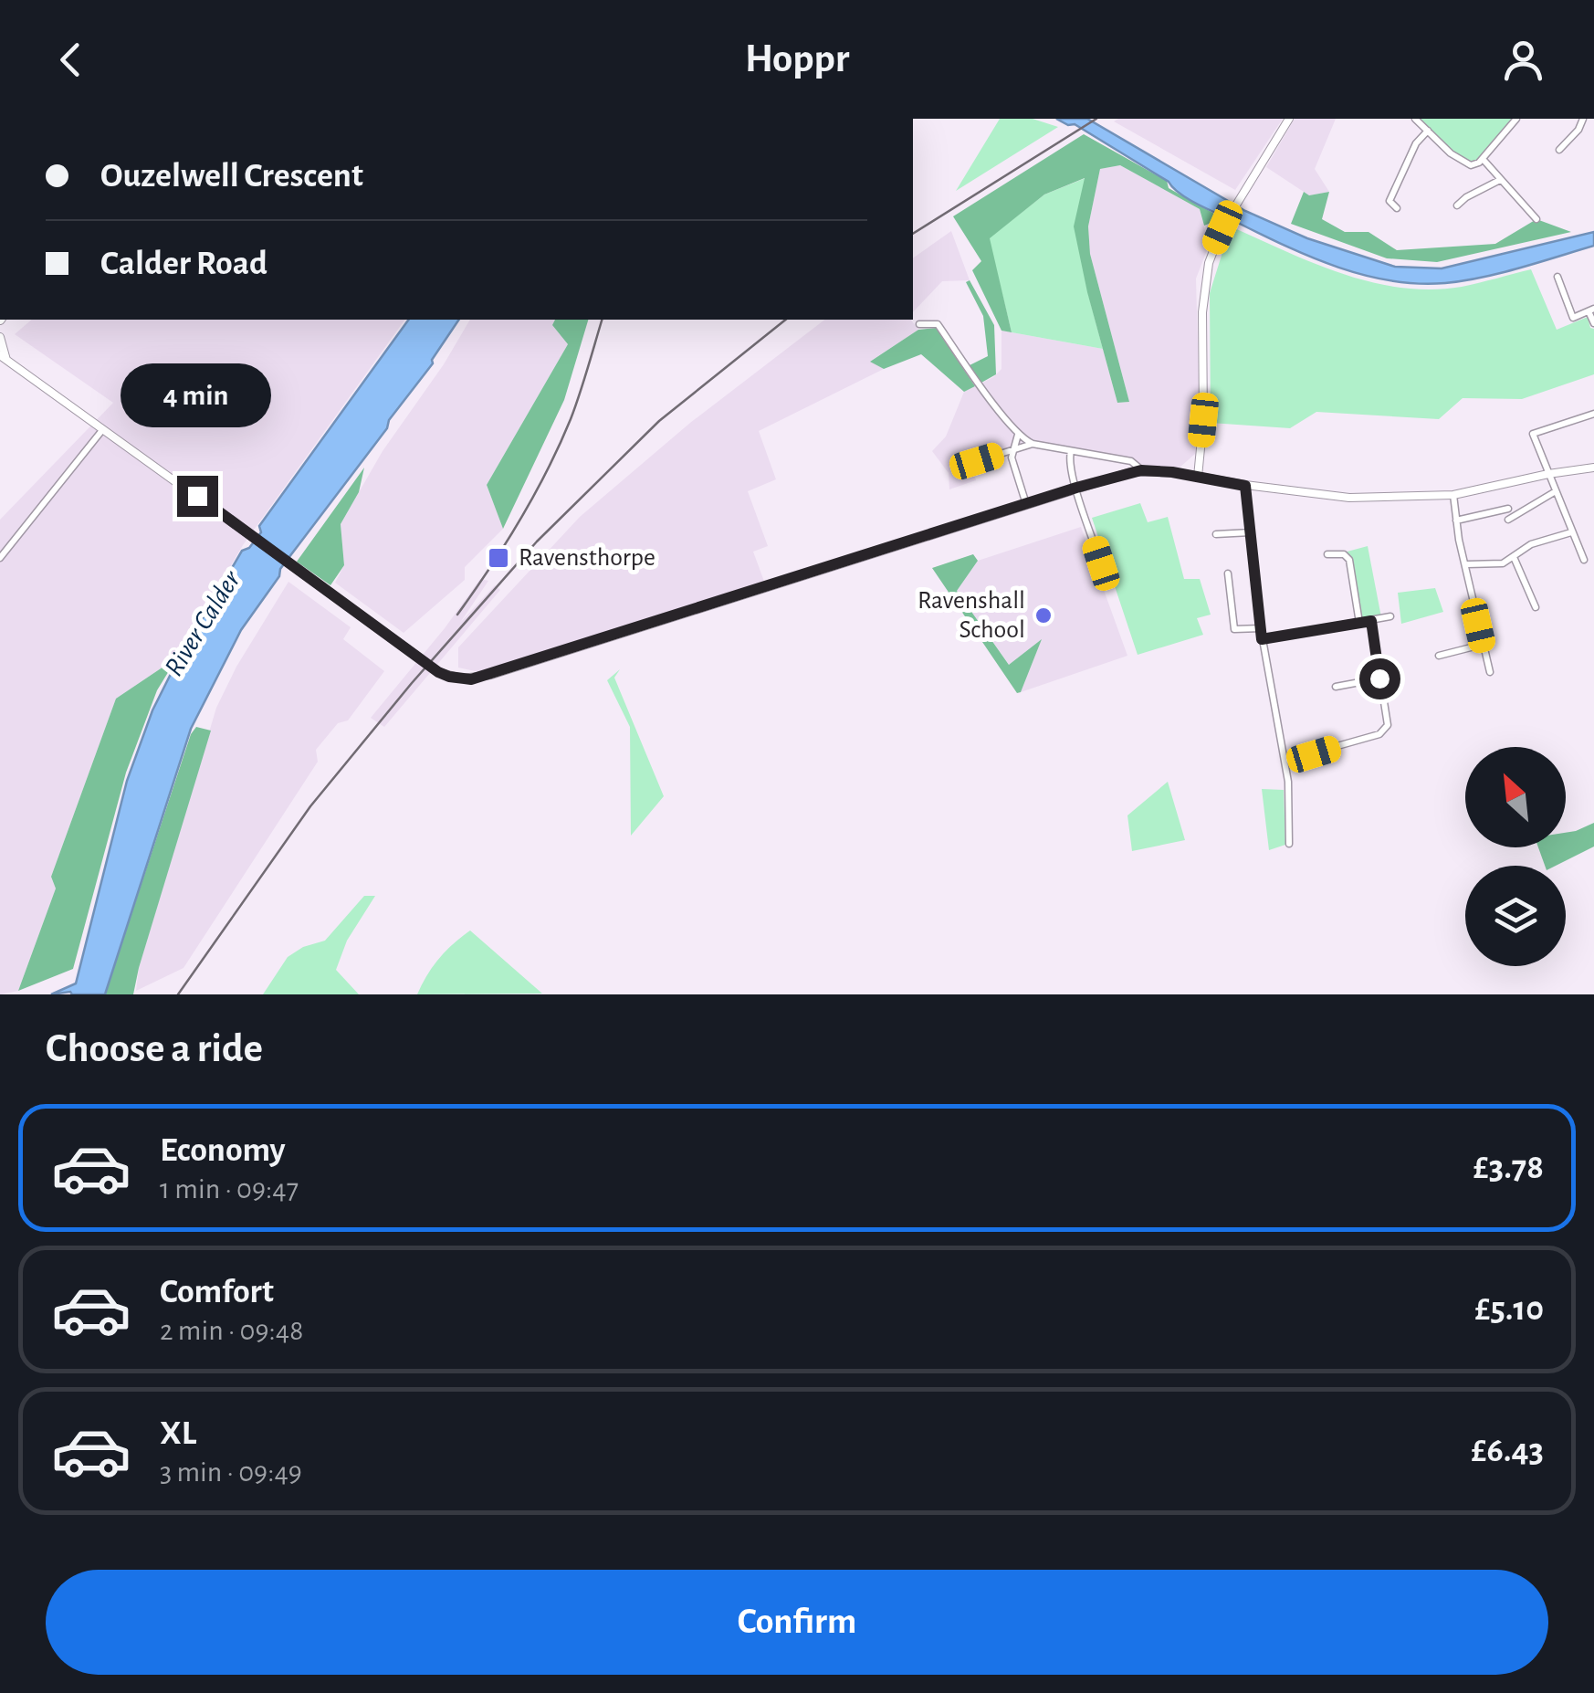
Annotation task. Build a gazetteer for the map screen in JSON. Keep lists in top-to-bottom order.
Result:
{
  "water": ["River Calder"],
  "places": {
    "transit": ["Ravensthorpe"],
    "other": ["Ravenshall School"]
  },
  "north": "top left",
  "page": {
    "header": "Hoppr",
    "banner": ["Ouzelwell Crescent", "Calder Road"],
    "bubble": "4 min",
    "heading": "Choose a ride",
    "list": [
      {
        "name": "Economy",
        "note": "1 min · 09:47",
        "value": "£3.78"
      },
      {
        "name": "Comfort",
        "note": "2 min · 09:48",
        "value": "£5.10"
      },
      {
        "name": "XL",
        "note": "3 min · 09:49",
        "value": "£6.43"
      }
    ],
    "buttons": "Confirm"
  }
}
